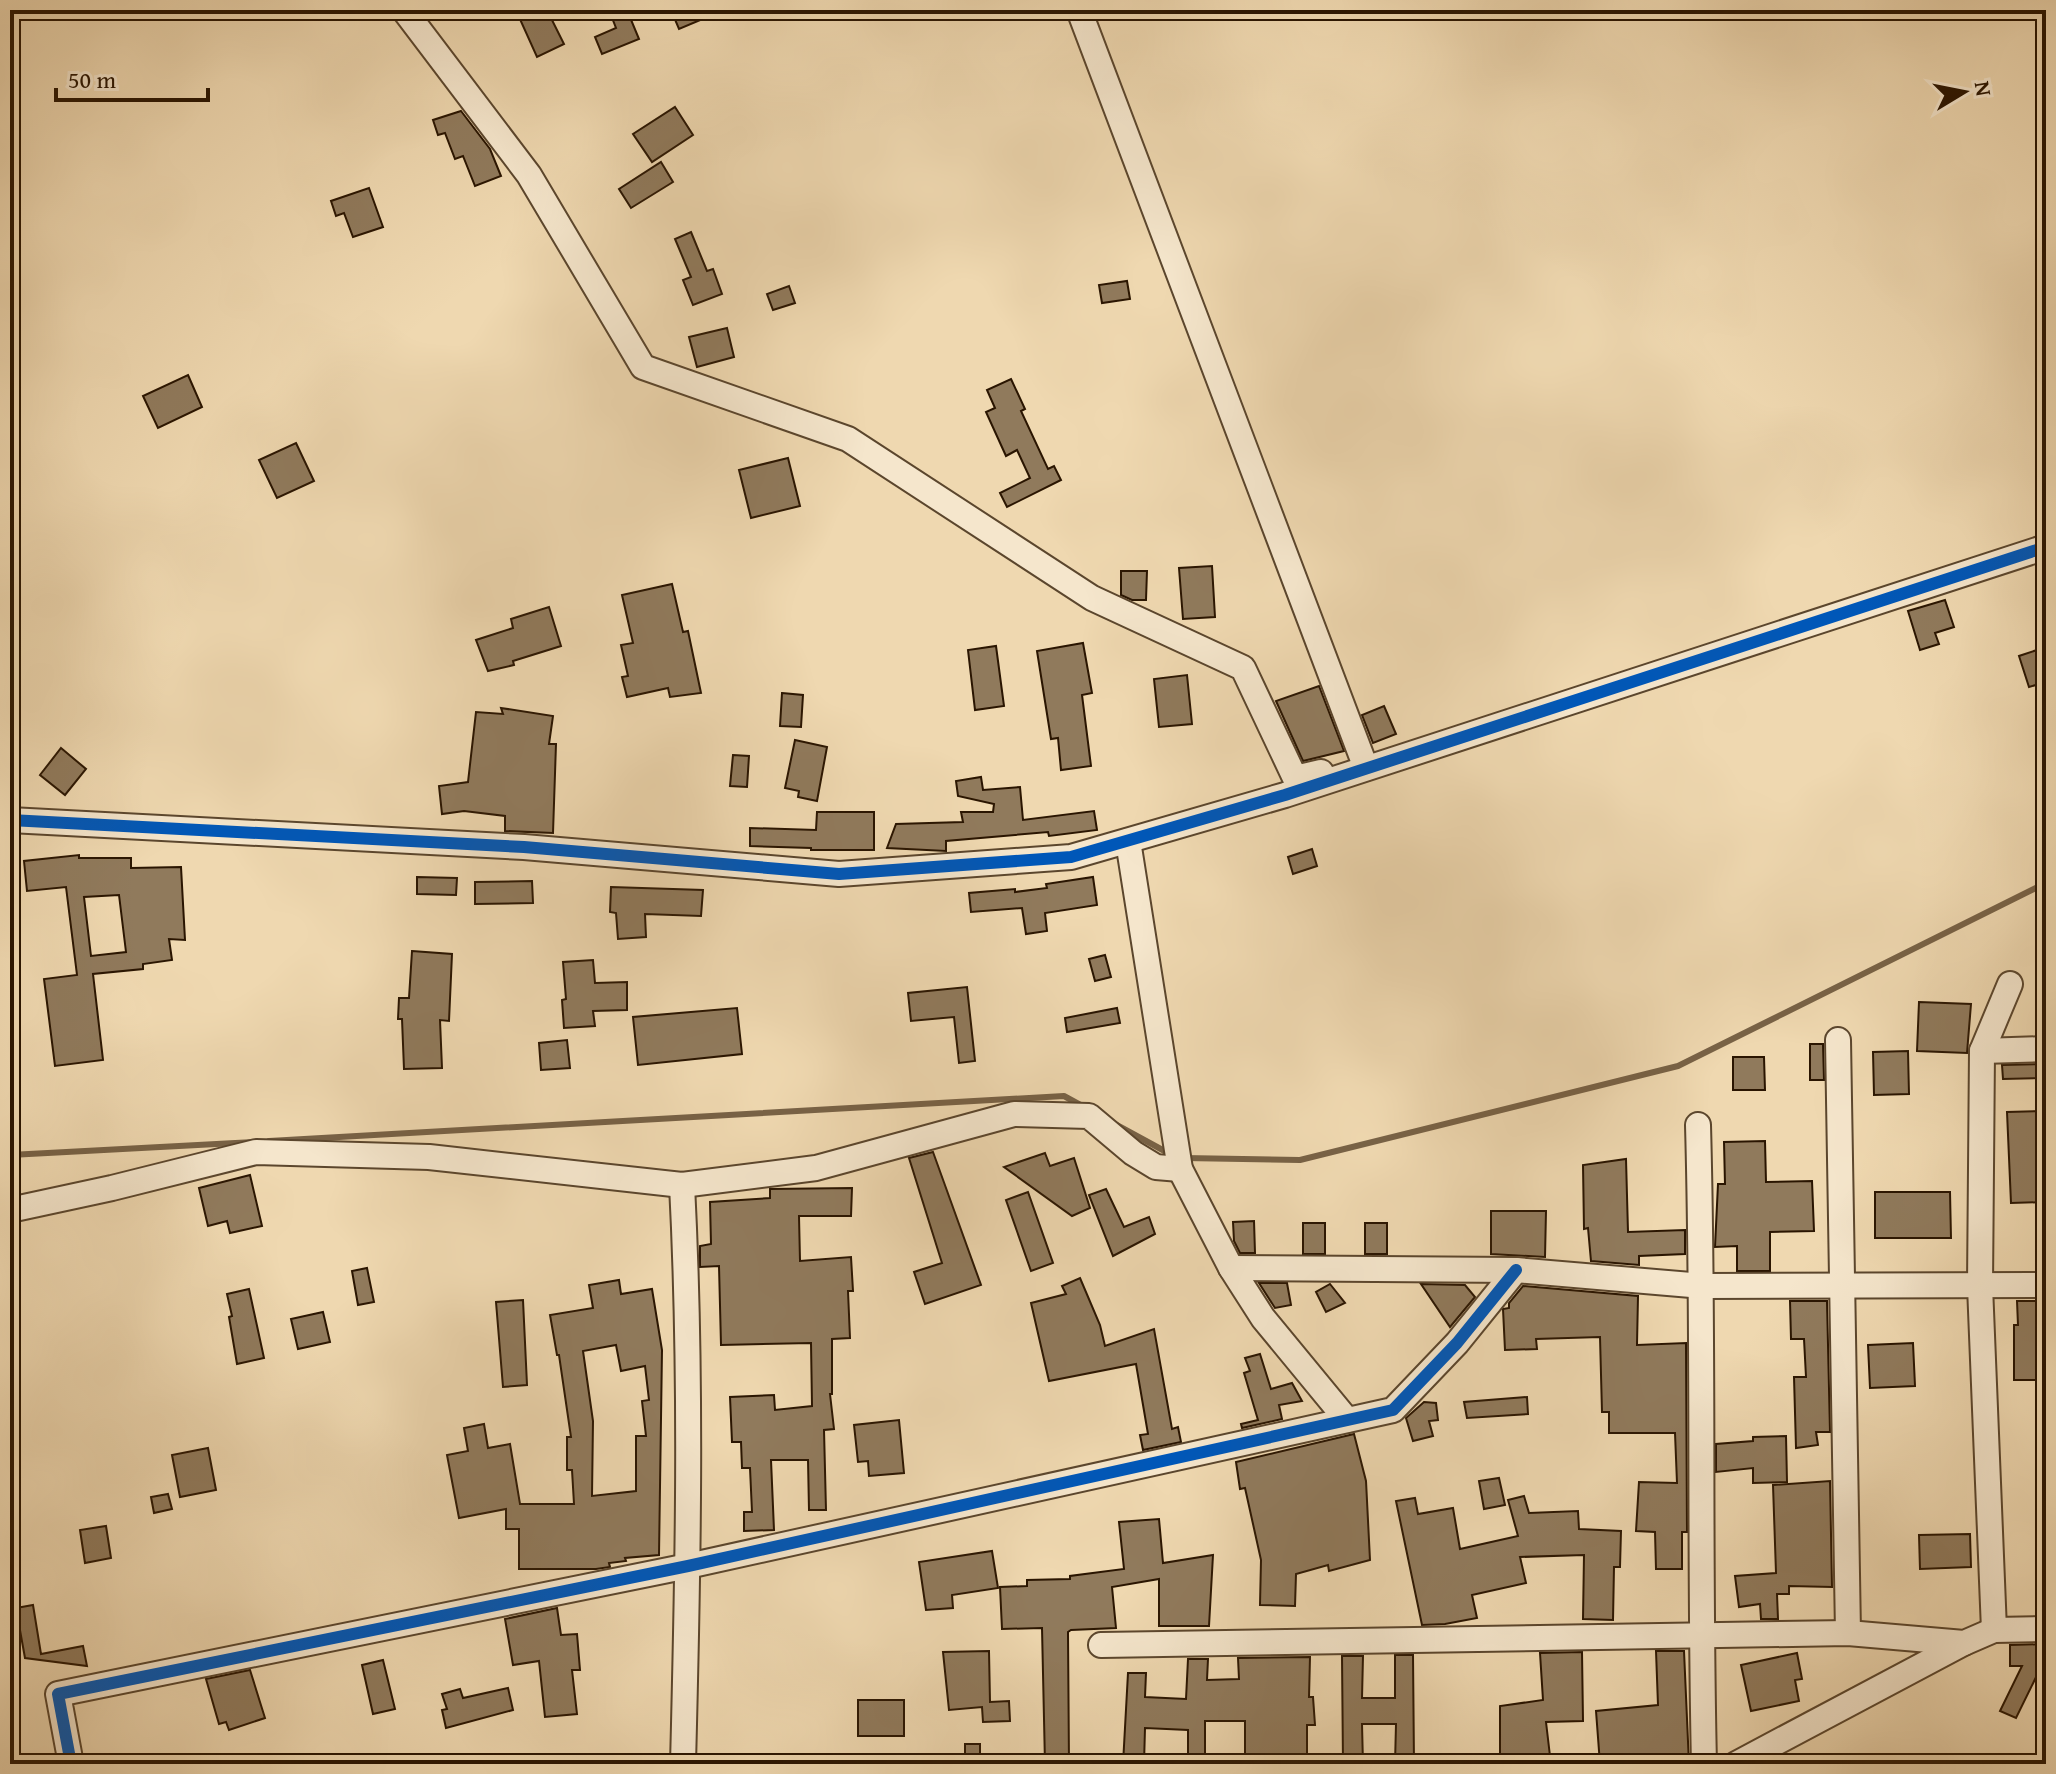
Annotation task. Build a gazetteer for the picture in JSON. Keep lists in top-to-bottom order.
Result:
{
  "scale_bar": "50 m",
  "north": "right"
}
